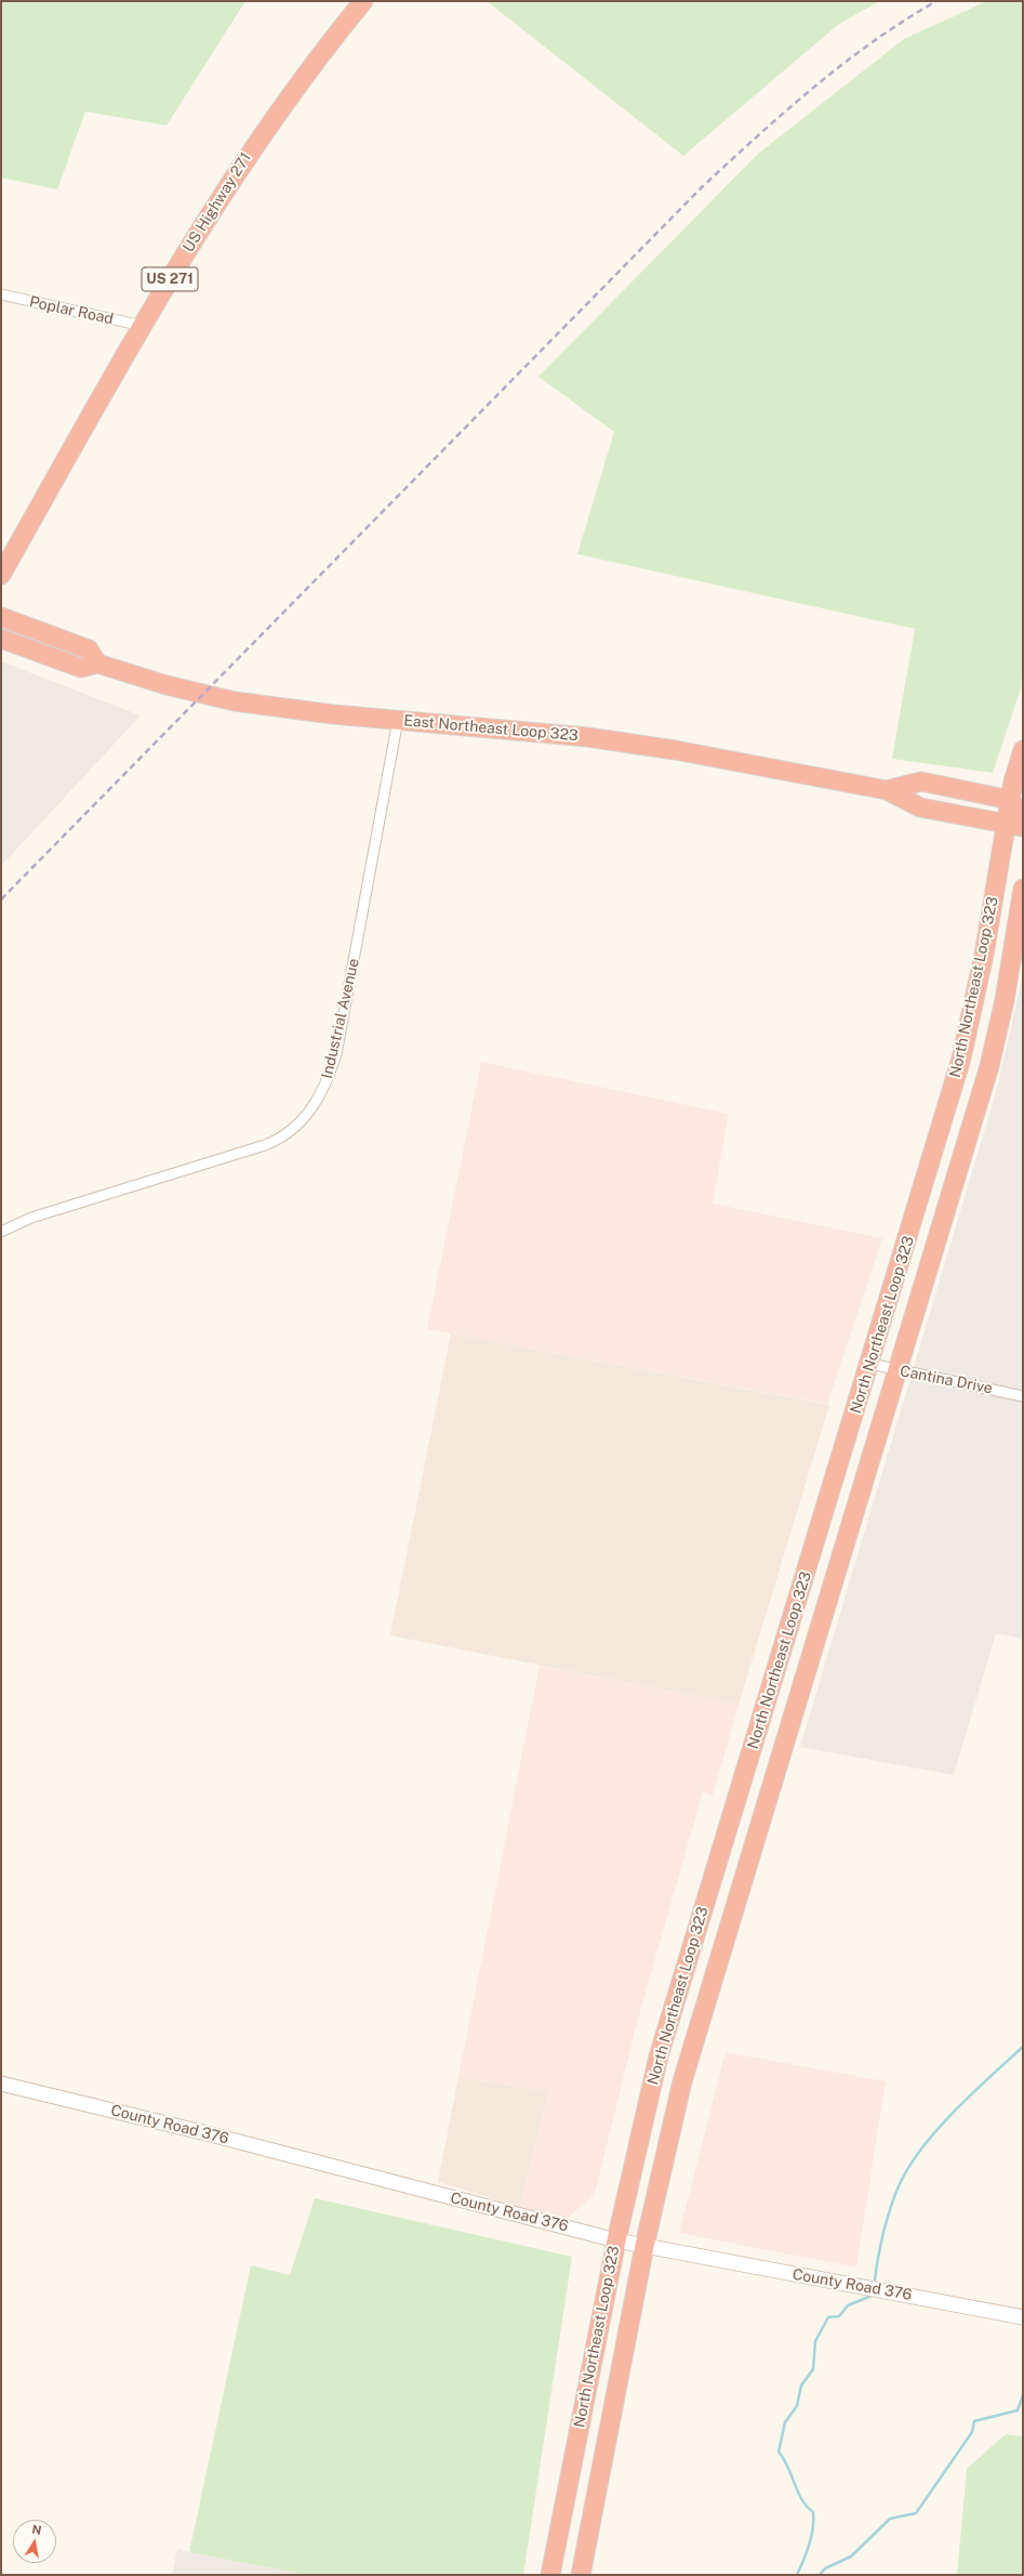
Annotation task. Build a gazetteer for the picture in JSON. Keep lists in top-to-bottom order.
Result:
{
  "streets": {
    "highway": [
      "US Highway 271",
      "US 271",
      "East Northeast Loop 323",
      "North Northeast Loop 323"
    ],
    "street": [
      "Poplar Road",
      "Industrial Avenue",
      "Cantina Drive",
      "County Road 376"
    ]
  },
  "crossings": [
    ["US Highway 271", "Poplar Road"],
    ["East Northeast Loop 323", "North Northeast Loop 323"],
    ["East Northeast Loop 323", "Industrial Avenue"],
    ["North Northeast Loop 323", "Cantina Drive"],
    ["North Northeast Loop 323", "County Road 376"]
  ],
  "north": "top"
}
